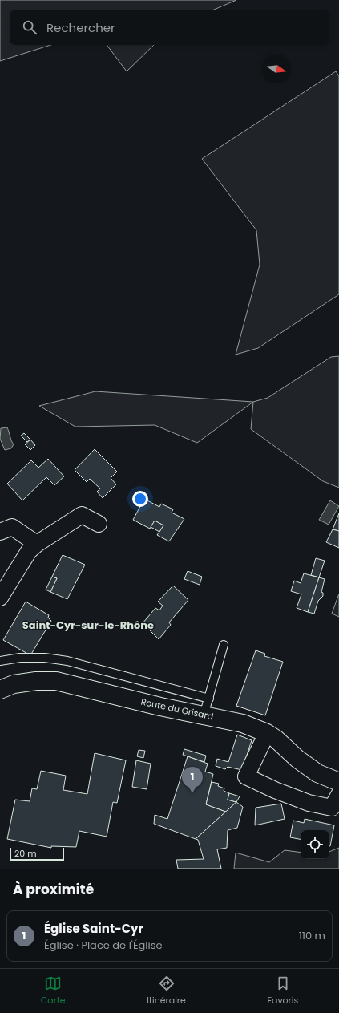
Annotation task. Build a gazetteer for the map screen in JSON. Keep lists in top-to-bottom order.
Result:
{
  "streets": {
    "street": ["Route du Grisard"]
  },
  "districts": ["Saint-Cyr-sur-le-Rhône"],
  "scale_bar": "20 m",
  "north": "right",
  "page": {
    "search": "Rechercher",
    "pins": "1",
    "scale": "20 m",
    "heading": "À proximité",
    "list": [
      {
        "mark": "1",
        "name": "Église Saint-Cyr",
        "note": "Église · Place de l'Église",
        "value": "110 m"
      }
    ],
    "nav": ["Carte", "Itinéraire", "Favoris"]
  }
}
